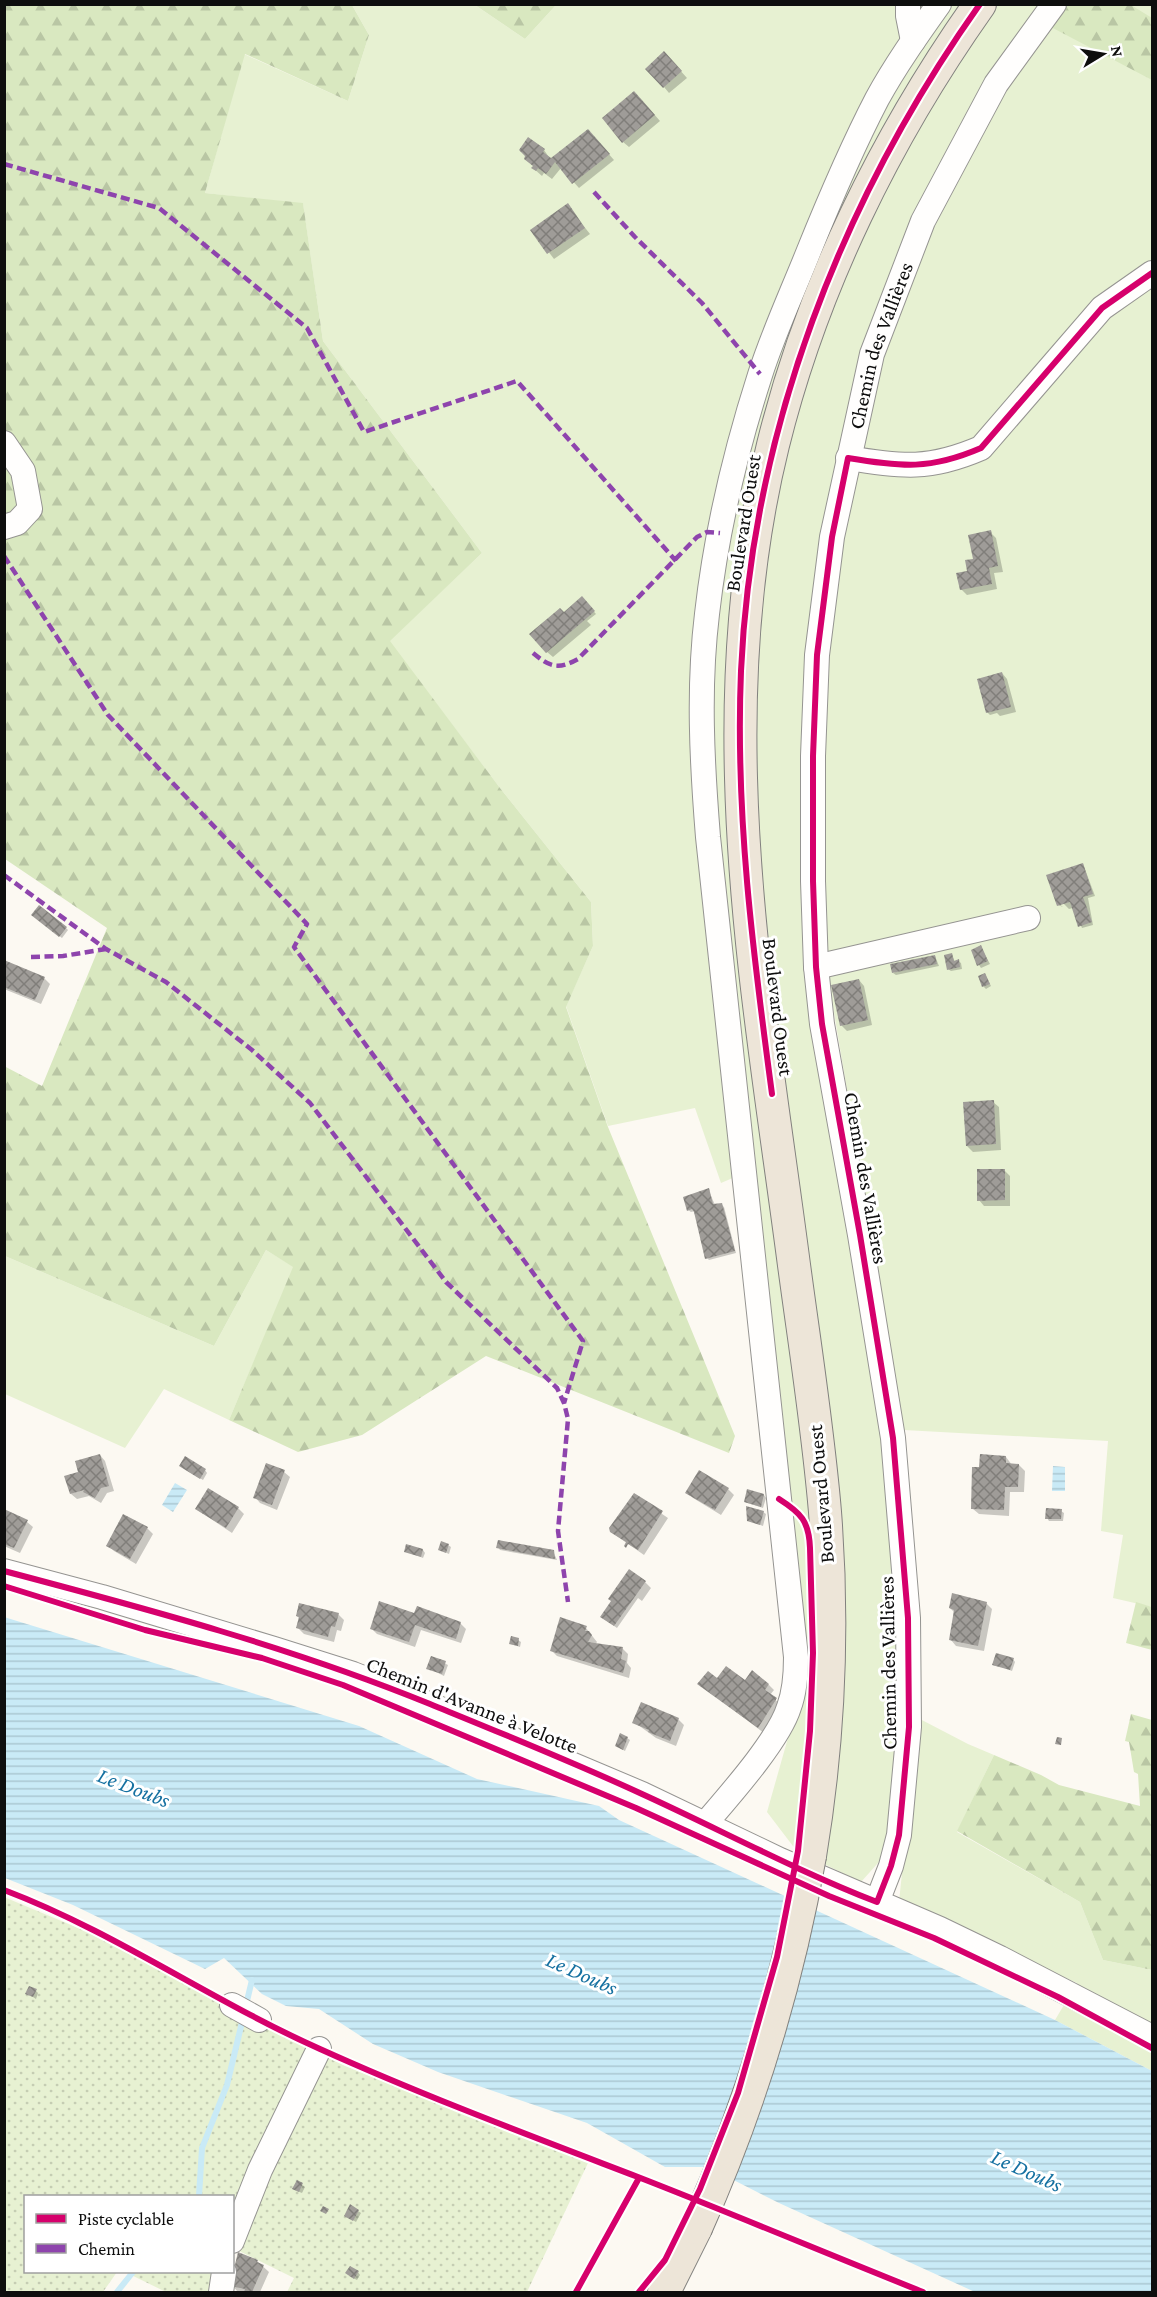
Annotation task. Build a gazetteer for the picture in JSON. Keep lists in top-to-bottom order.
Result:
{
  "streets": {
    "main road": ["Boulevard Ouest"],
    "street": ["Chemin des Vallières", "Chemin d'Avanne à Velotte"]
  },
  "crossings": [
    ["Chemin des Vallières", "Chemin d'Avanne à Velotte"]
  ],
  "water": ["Le Doubs"],
  "legend": ["Piste cyclable", "Chemin"],
  "north": "right"
}
